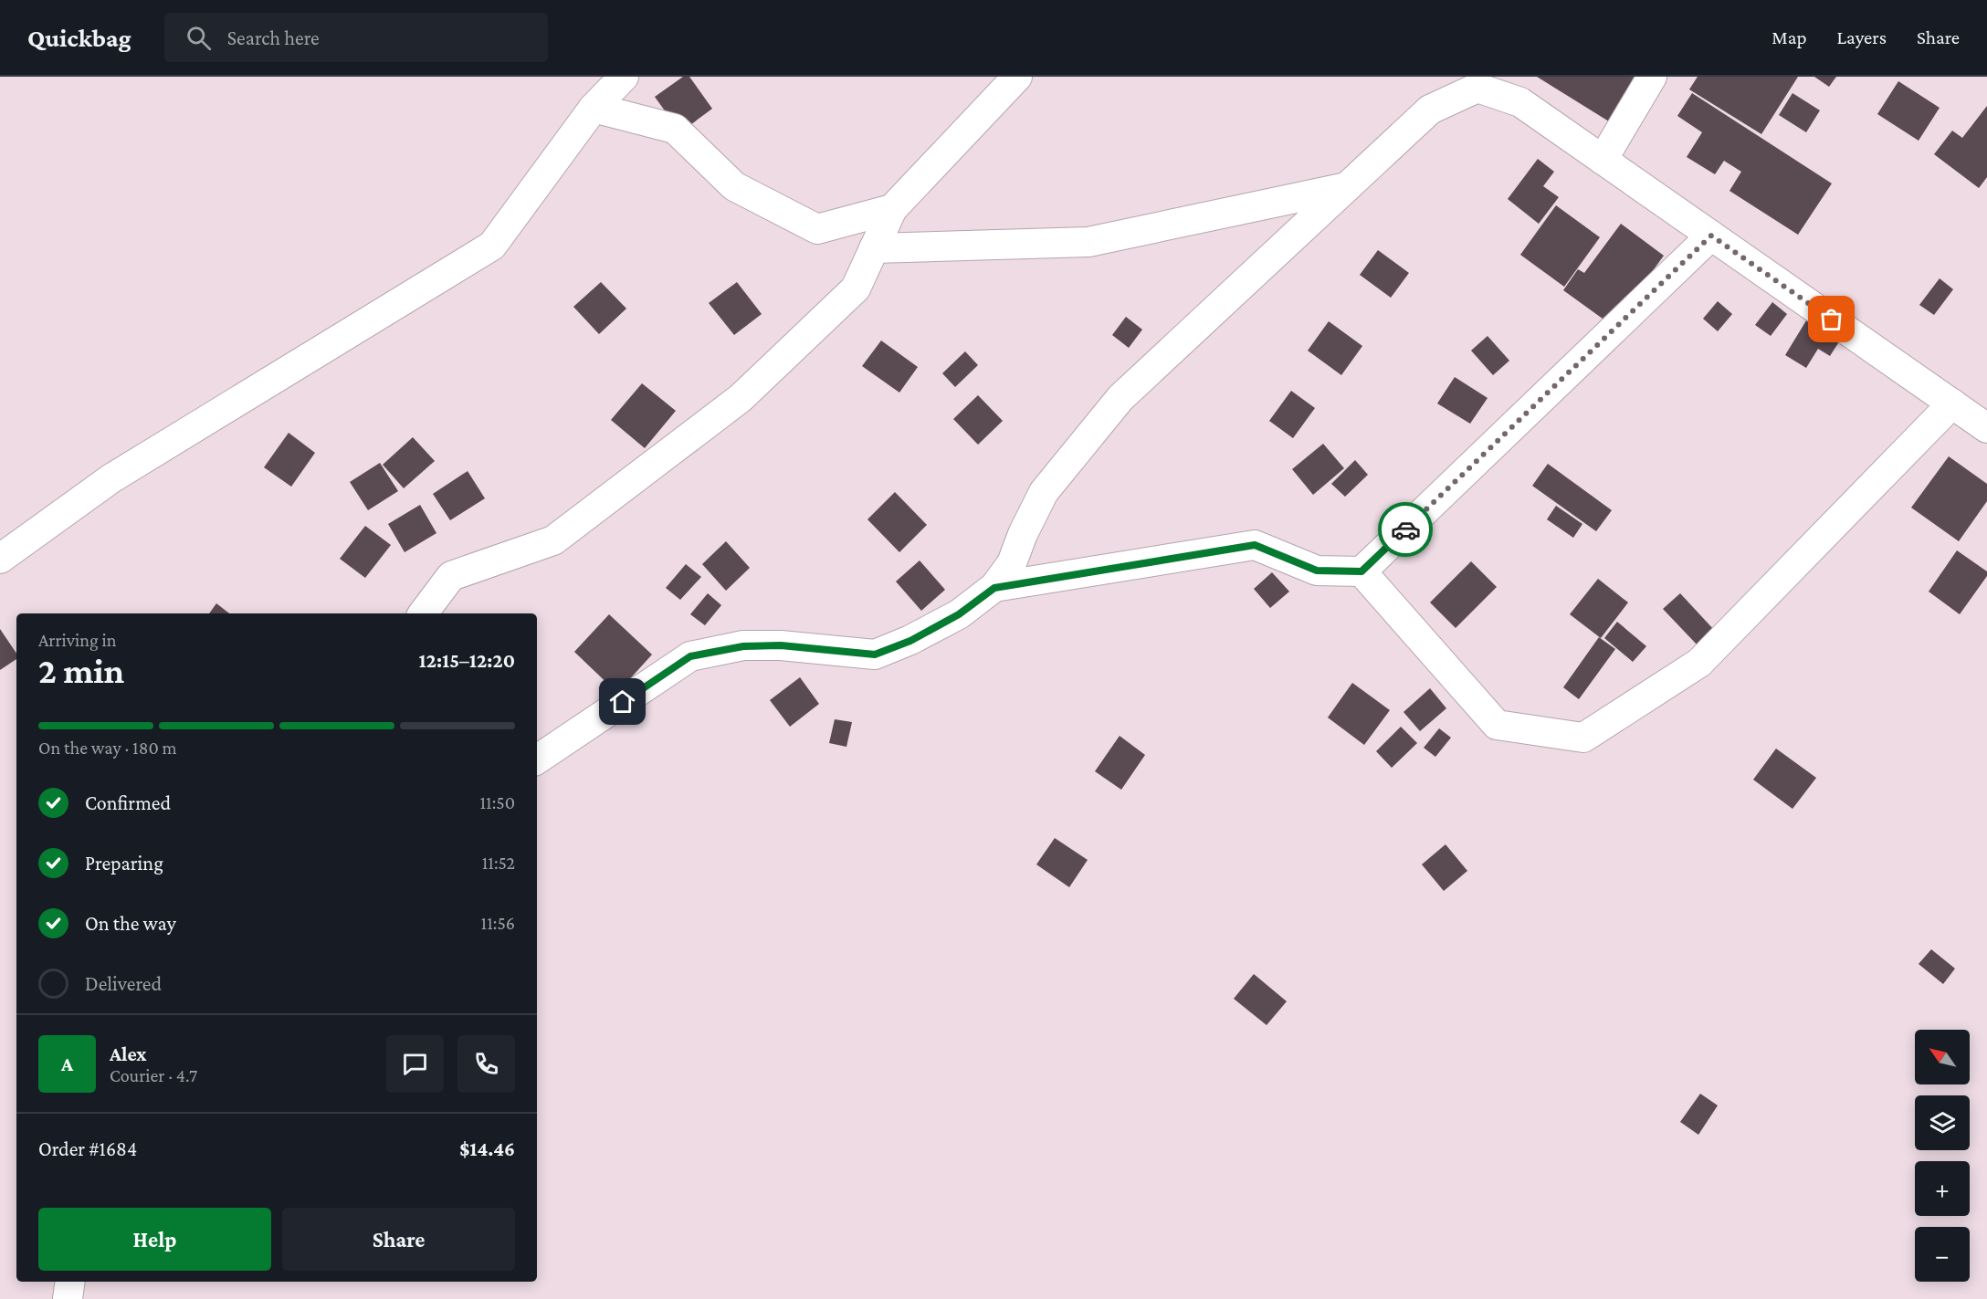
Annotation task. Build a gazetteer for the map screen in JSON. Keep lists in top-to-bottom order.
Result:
{
  "north": "top left",
  "page": {
    "header": "Quickbag",
    "search": "Search here",
    "nav": ["Map", "Layers", "Share"],
    "heading": ["2 min", "Arriving in", "12:15–12:20"],
    "panel": [
      "Alex",
      "Courier · 4.7",
      "Order #1684",
      "$14.46"
    ],
    "bar": "On the way · 180 m",
    "list": [
      ["Confirmed", "11:50"],
      ["Preparing", "11:52"],
      ["On the way", "11:56"],
      "Delivered"
    ],
    "map_buttons": ["+", "−"],
    "round": "A",
    "buttons": ["Help", "Share"]
  }
}
